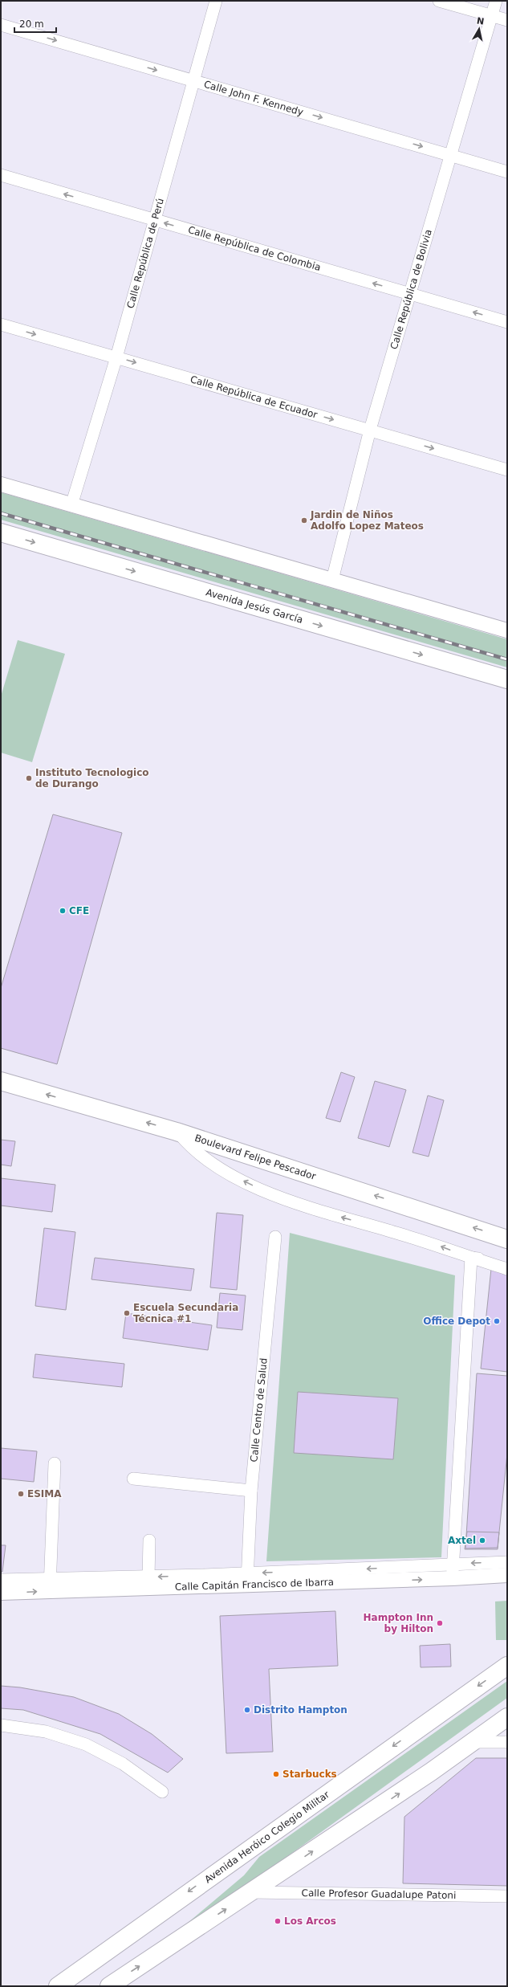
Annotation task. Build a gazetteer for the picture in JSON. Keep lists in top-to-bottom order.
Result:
{
  "streets": {
    "main road": ["Avenida Jesús García", "Boulevard Felipe Pescador", "Avenida Heróico Colegio Militar"],
    "street": [
      "Calle John F. Kennedy",
      "Calle República de Colombia",
      "Calle República de Perú",
      "Calle República de Bolivia",
      "Calle República de Ecuador",
      "Calle Centro de Salud",
      "Calle Capitán Francisco de Ibarra",
      "Calle Profesor Guadalupe Patoni"
    ]
  },
  "crossings": [
    ["Calle John F. Kennedy", "Calle República de Perú"],
    ["Calle John F. Kennedy", "Calle República de Bolivia"],
    ["Calle República de Colombia", "Calle República de Perú"],
    ["Calle República de Colombia", "Calle República de Bolivia"],
    ["Calle República de Perú", "Calle República de Ecuador"],
    ["Calle República de Bolivia", "Calle República de Ecuador"],
    ["Calle Centro de Salud", "Calle Capitán Francisco de Ibarra"]
  ],
  "one_way": [
    "Calle John F. Kennedy",
    "Calle República de Colombia",
    "Calle República de Ecuador",
    "Avenida Jesús García",
    "Boulevard Felipe Pescador"
  ],
  "places": [
    "Jardin de Niños Adolfo Lopez Mateos",
    "Instituto Tecnologico de Durango",
    "CFE",
    "Escuela Secundaria Técnica #1",
    "Office Depot",
    "ESIMA",
    "Axtel",
    "Hampton Inn by Hilton",
    "Distrito Hampton",
    "Starbucks",
    "Los Arcos"
  ],
  "scale_bar": "20 m",
  "north": "top"
}
